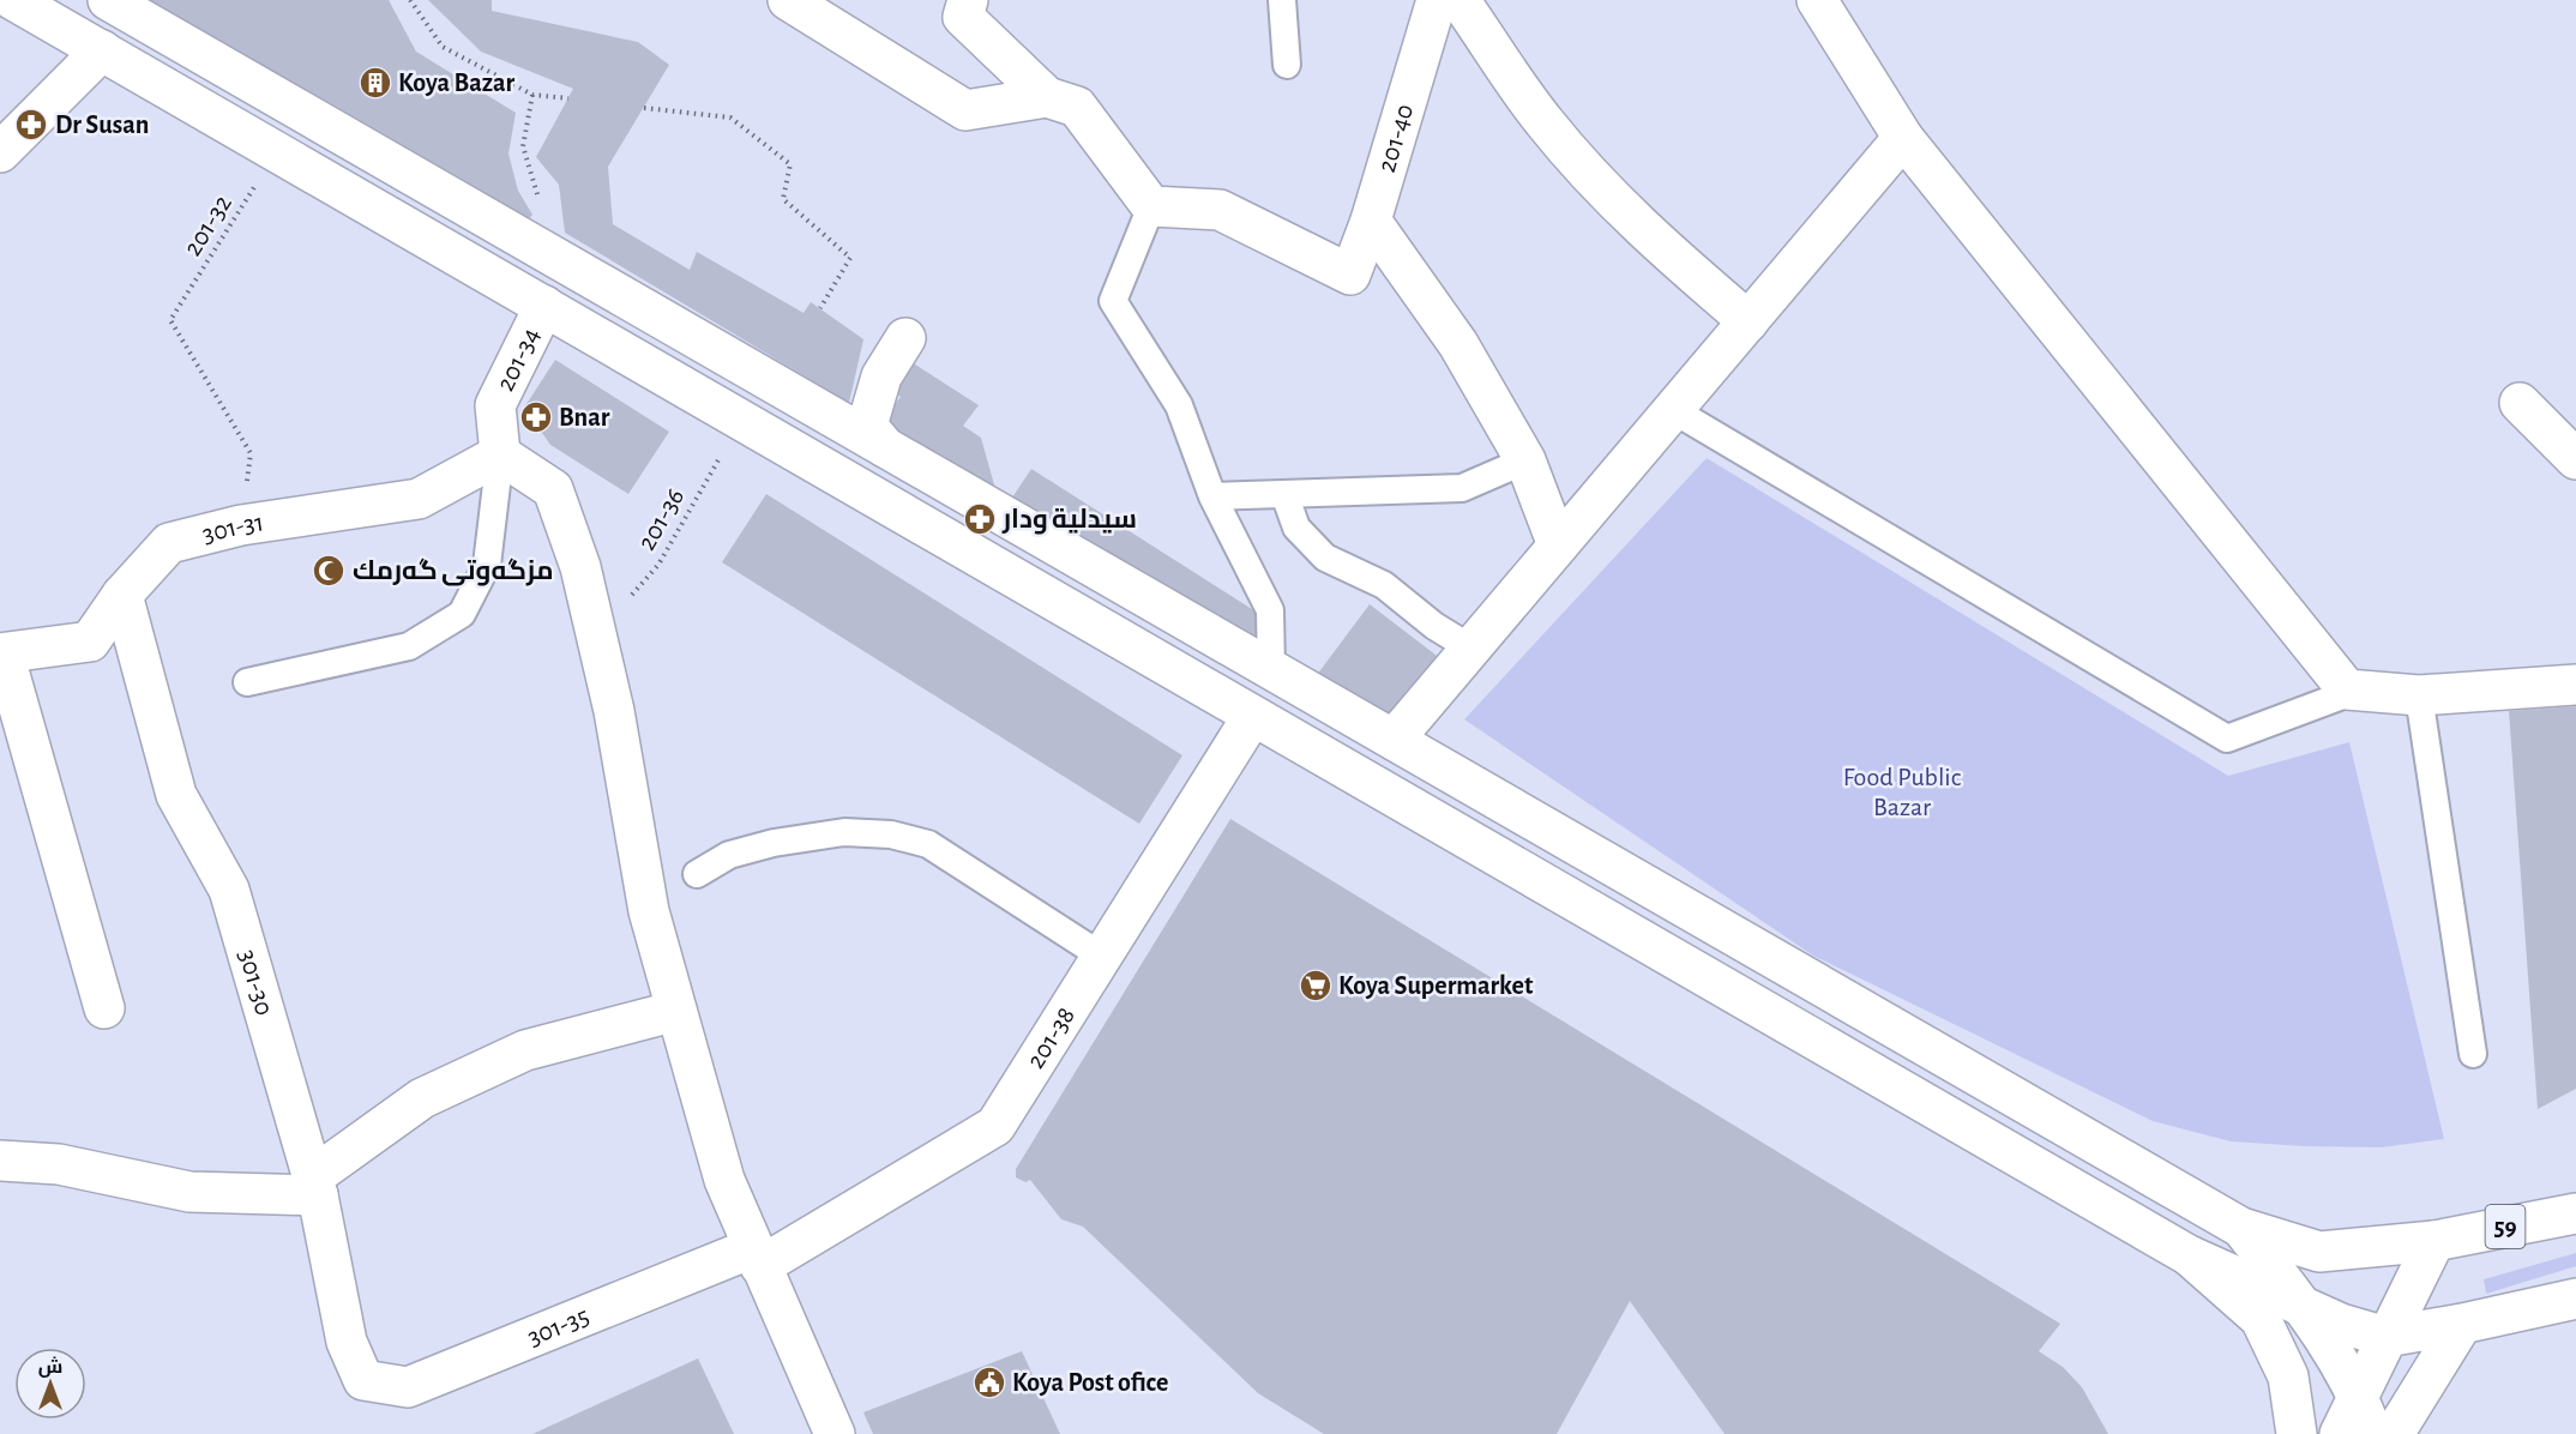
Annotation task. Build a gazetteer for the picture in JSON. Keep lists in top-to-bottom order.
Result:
{
  "streets": {
    "street": [
      "201-40",
      "201-34",
      "301-31",
      "301-30",
      "201-38",
      "59",
      "301-35"
    ],
    "path": ["201-32", "201-36"]
  },
  "crossings": [
    ["201-32", "301-31"],
    ["201-34", "301-31"],
    ["301-31", "301-30"],
    ["301-30", "301-35"],
    ["201-38", "301-35"]
  ],
  "parks": ["Food Public Bazar"],
  "places": {
    "building": ["Koya Bazar"],
    "pharmacy": ["Dr Susan", "Bnar", "سيدلية ودار"],
    "mosque": ["مزگه‌وتی گه‌رمك"],
    "supermarket": ["Koya Supermarket"],
    "public building": ["Koya Post ofice"]
  },
  "north": "top"
}
